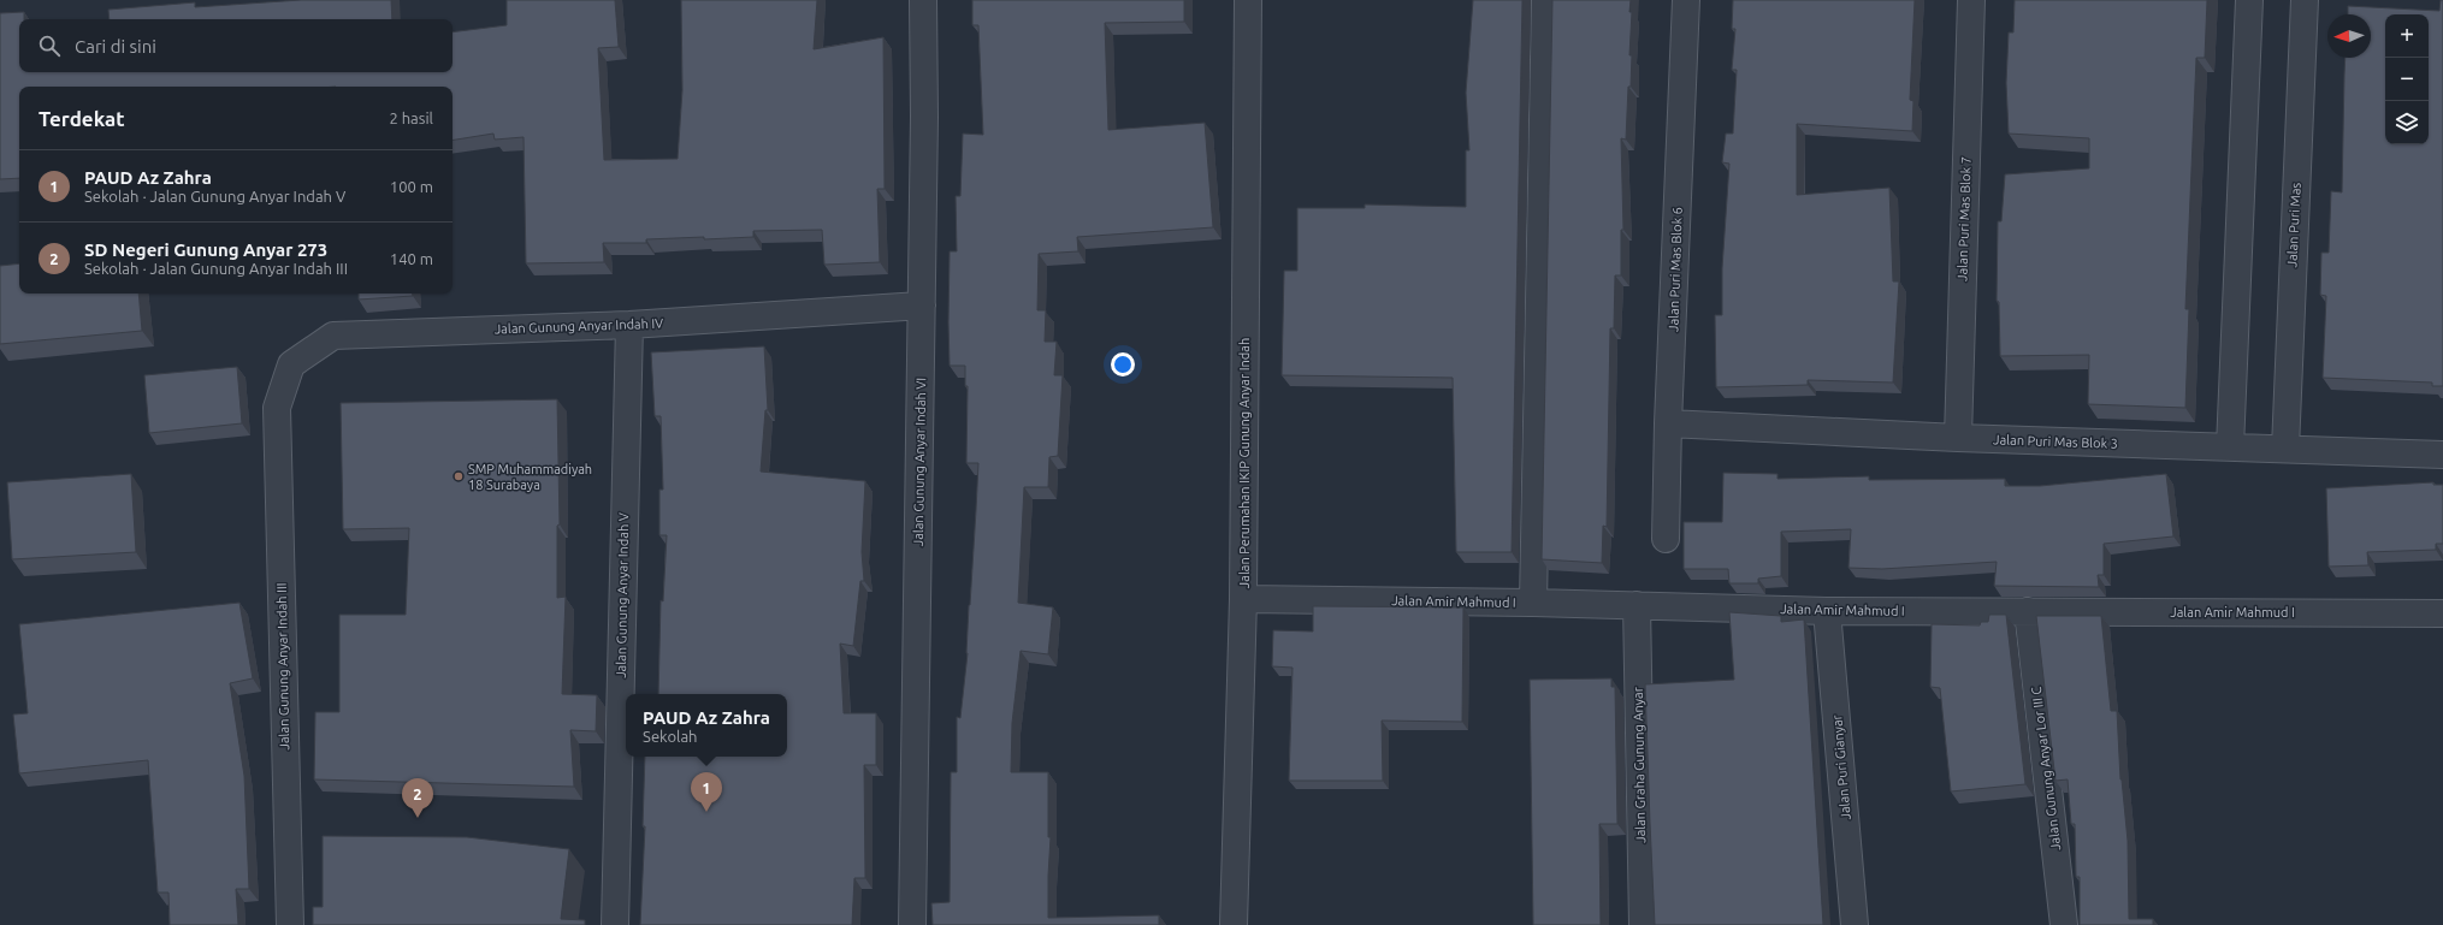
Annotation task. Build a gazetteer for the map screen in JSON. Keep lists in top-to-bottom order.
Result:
{
  "streets": {
    "street": [
      "Jalan Puri Mas Blok 7",
      "Jalan Puri Mas",
      "Jalan Puri Mas Blok 6",
      "Jalan Gunung Anyar Indah IV",
      "Jalan Puri Mas Blok 3",
      "Jalan Gunung Anyar Indah VI",
      "Jalan Perumahan IKIP Gunung Anyar Indah",
      "Jalan Gunung Anyar Indah V",
      "Jalan Amir Mahmud I",
      "Jalan Gunung Anyar Indah III",
      "Jalan Graha Gunung Anyar",
      "Jalan Puri Gianyar",
      "Jalan Gunung Anyar Lor III C"
    ]
  },
  "crossings": [
    ["Jalan Puri Mas Blok 7", "Jalan Puri Mas Blok 3"],
    ["Jalan Puri Mas", "Jalan Puri Mas Blok 3"],
    ["Jalan Puri Mas Blok 6", "Jalan Puri Mas Blok 3"],
    ["Jalan Gunung Anyar Indah IV", "Jalan Gunung Anyar Indah VI"],
    ["Jalan Gunung Anyar Indah IV", "Jalan Gunung Anyar Indah V"],
    ["Jalan Gunung Anyar Indah IV", "Jalan Gunung Anyar Indah III"],
    ["Jalan Perumahan IKIP Gunung Anyar Indah", "Jalan Amir Mahmud I"],
    ["Jalan Amir Mahmud I", "Jalan Graha Gunung Anyar"],
    ["Jalan Amir Mahmud I", "Jalan Puri Gianyar"],
    ["Jalan Amir Mahmud I", "Jalan Gunung Anyar Lor III C"]
  ],
  "places": ["SMP Muhammadiyah 18 Surabaya"],
  "north": "left",
  "page": {
    "map_buttons": ["+", "−"],
    "search": "Cari di sini",
    "heading": ["Terdekat", "2 hasil"],
    "list": [
      {
        "mark": "1",
        "name": "PAUD Az Zahra",
        "note": "Sekolah · Jalan Gunung Anyar Indah V",
        "value": "100 m"
      },
      {
        "mark": "2",
        "name": "SD Negeri Gunung Anyar 273",
        "note": "Sekolah · Jalan Gunung Anyar Indah III",
        "value": "140 m"
      }
    ],
    "popup": ["PAUD Az Zahra", "Sekolah"],
    "pins": ["1", "2"]
  }
}
